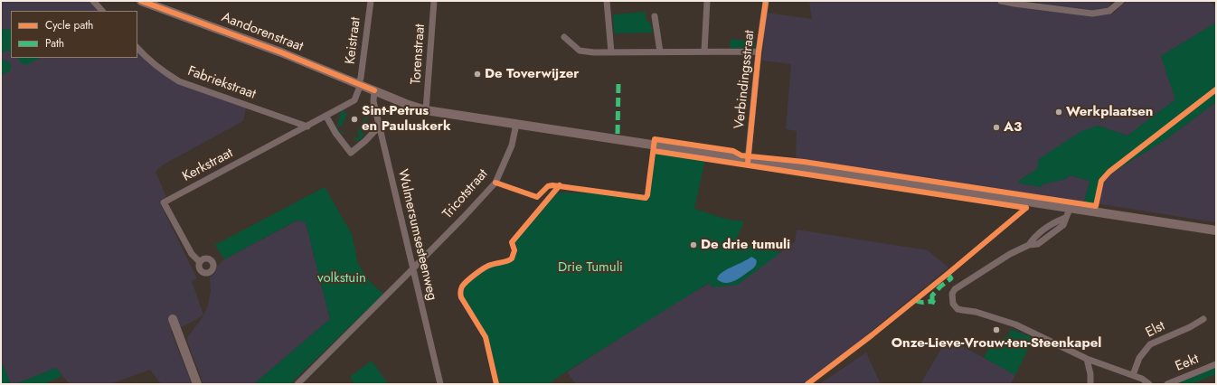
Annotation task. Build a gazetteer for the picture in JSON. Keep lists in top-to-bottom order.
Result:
{
  "streets": {
    "main road": ["Aandorenstraat"],
    "street": [
      "Keistraat",
      "Torenstraat",
      "Verbindingsstraat",
      "Fabriekstraat",
      "Kerkstraat",
      "Tricotstraat",
      "Wulmersumsesteenweg",
      "Elst",
      "Eekt"
    ]
  },
  "crossings": [
    ["Aandorenstraat", "Keistraat"],
    ["Aandorenstraat", "Torenstraat"],
    ["Aandorenstraat", "Verbindingsstraat"],
    ["Aandorenstraat", "Kerkstraat"],
    ["Aandorenstraat", "Tricotstraat"],
    ["Aandorenstraat", "Wulmersumsesteenweg"],
    ["Keistraat", "Kerkstraat"],
    ["Fabriekstraat", "Kerkstraat"],
    ["Tricotstraat", "Wulmersumsesteenweg"]
  ],
  "parks": ["Drie Tumuli", "volkstuin"],
  "places": [
    "De Toverwijzer",
    "Werkplaatsen",
    "Sint-Petrus en Pauluskerk",
    "A3",
    "De drie tumuli",
    "Onze-Lieve-Vrouw-ten-Steenkapel"
  ],
  "legend": ["Cycle path", "Path"]
}
